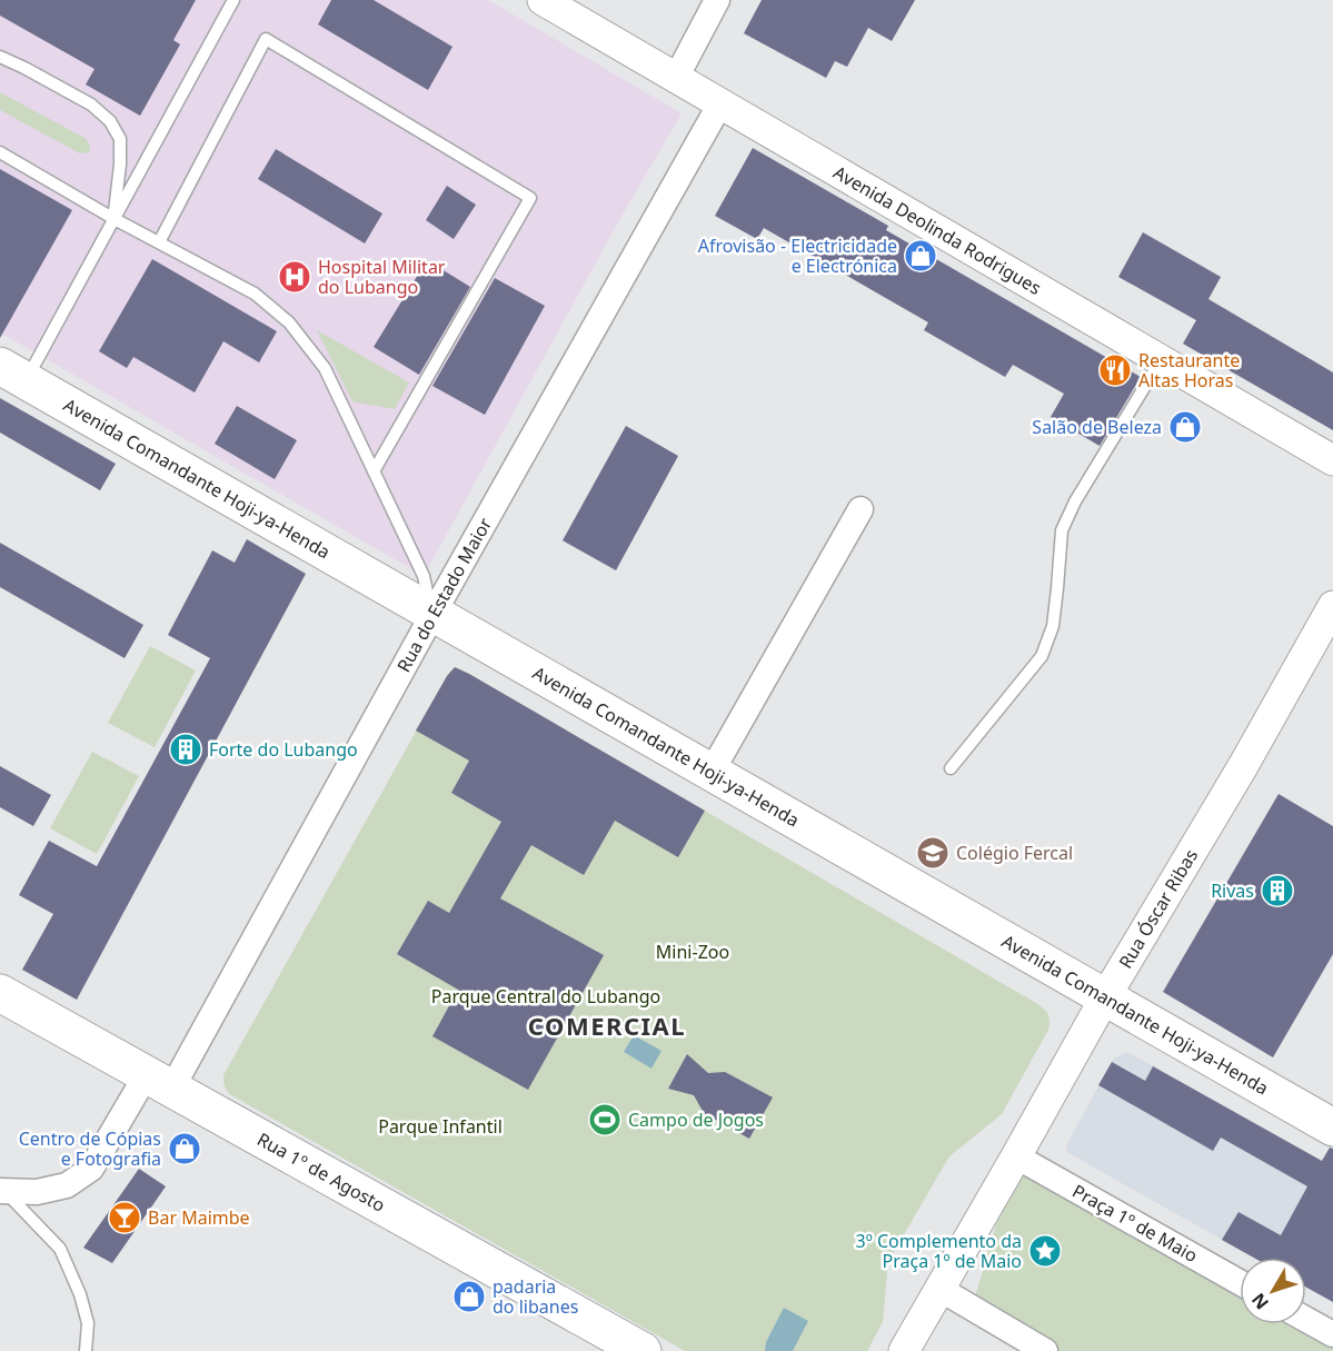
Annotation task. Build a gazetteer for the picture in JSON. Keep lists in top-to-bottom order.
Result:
{
  "streets": {
    "main road": ["Avenida Comandante Hoji-ya-Henda", "Rua 1º de Agosto"],
    "street": [
      "Avenida Deolinda Rodrigues",
      "Rua do Estado Maior",
      "Rua Óscar Ribas",
      "Praça 1º de Maio"
    ]
  },
  "crossings": [
    ["Avenida Deolinda Rodrigues", "Rua do Estado Maior"],
    ["Avenida Comandante Hoji-ya-Henda", "Rua do Estado Maior"],
    ["Avenida Comandante Hoji-ya-Henda", "Rua Óscar Ribas"],
    ["Rua do Estado Maior", "Rua 1º de Agosto"],
    ["Rua Óscar Ribas", "Praça 1º de Maio"]
  ],
  "districts": ["COMERCIAL"],
  "parks": ["Mini-Zoo", "Parque Central do Lubango", "Parque Infantil"],
  "places": {
    "shop": [
      "Afrovisão - Electricidade e Electrónica",
      "Salão de Beleza",
      "Centro de Cópias e Fotografia",
      "padaria do libanes"
    ],
    "hospital": ["Hospital Militar do Lubango"],
    "restaurant": ["Restaurante Altas Horas"],
    "building": ["Forte do Lubango", "Rivas"],
    "school or university": ["Colégio Fercal"],
    "sports": ["Campo de Jogos"],
    "bar": ["Bar Maimbe"],
    "place": ["3º Complemento da Praça 1º de Maio"]
  },
  "north": "bottom left"
}
